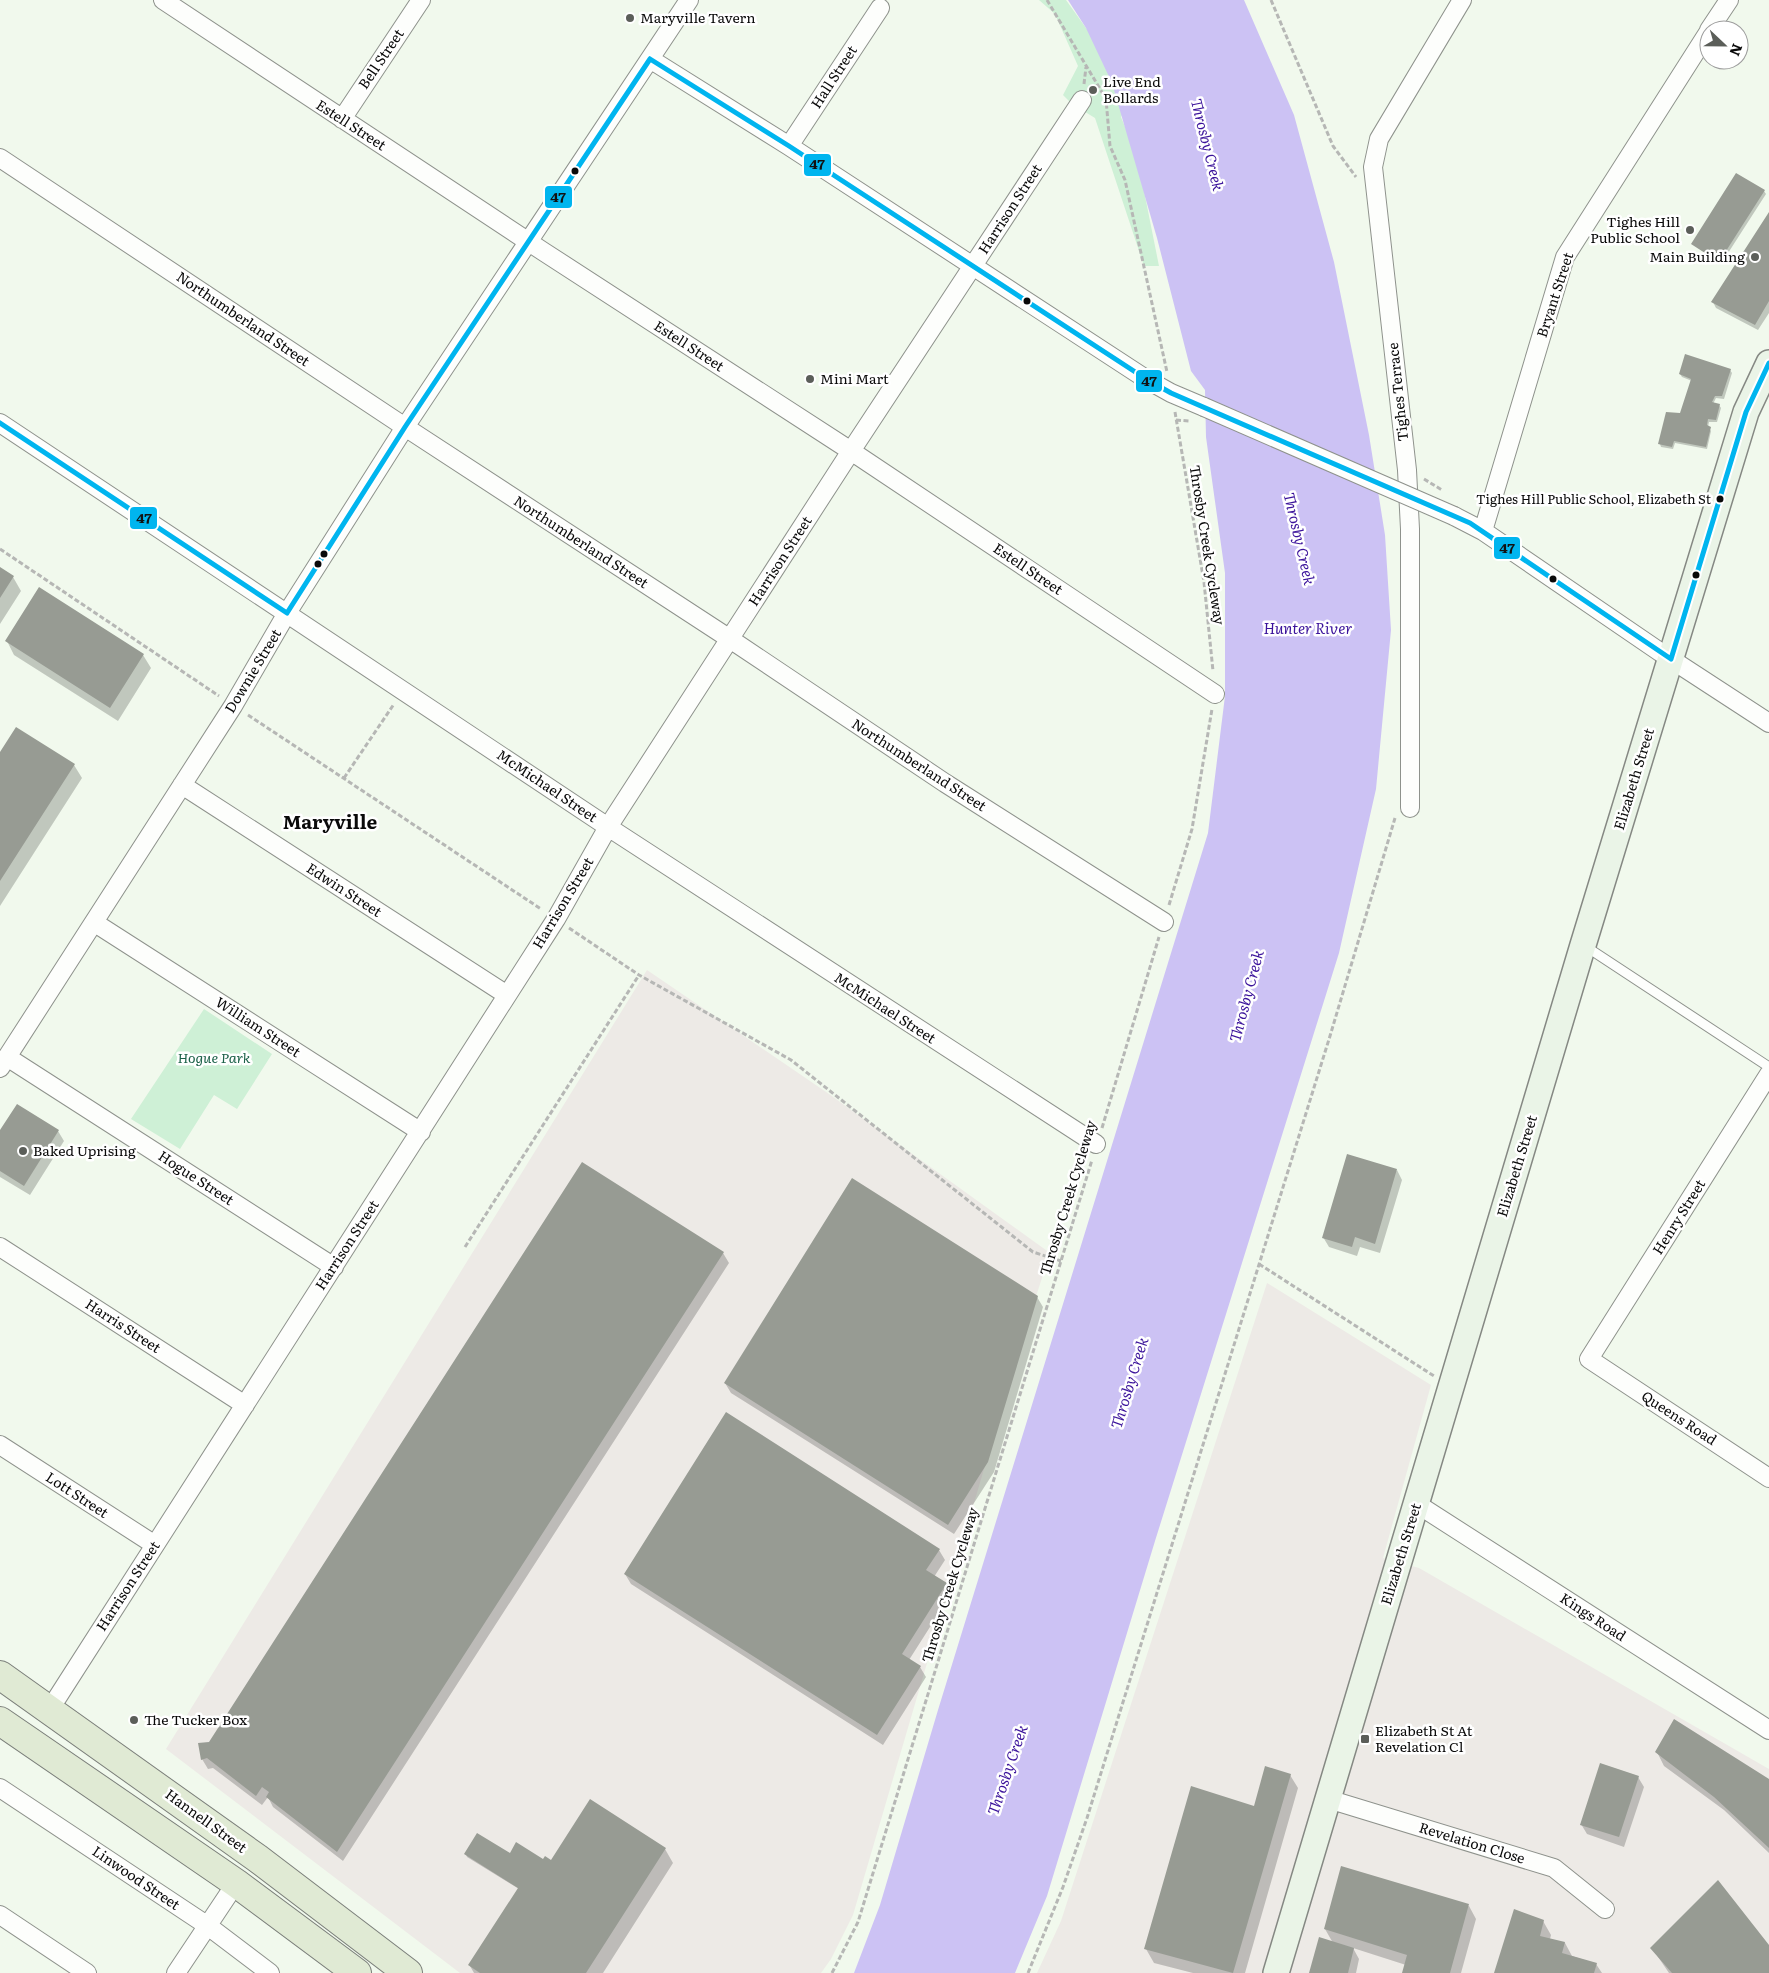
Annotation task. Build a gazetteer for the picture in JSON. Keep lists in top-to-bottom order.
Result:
{
  "streets": {
    "highway": ["Hannell Street"],
    "main road": ["Elizabeth Street"],
    "street": [
      "Bell Street",
      "Hall Street",
      "Estell Street",
      "Harrison Street",
      "Bryant Street",
      "Northumberland Street",
      "Tighes Terrace",
      "Downie Street",
      "McMichael Street",
      "Edwin Street",
      "William Street",
      "Hogue Street",
      "Henry Street",
      "Harris Street",
      "Queens Road",
      "Lott Street",
      "Kings Road",
      "Revelation Close",
      "Linwood Street"
    ],
    "path": ["Throsby Creek Cycleway"]
  },
  "crossings": [
    ["Bell Street", "Estell Street"],
    ["Estell Street", "Harrison Street"],
    ["Estell Street", "Throsby Creek Cycleway"],
    ["Estell Street", "Downie Street"],
    ["Harrison Street", "Northumberland Street"],
    ["Harrison Street", "McMichael Street"],
    ["Harrison Street", "Edwin Street"],
    ["Harrison Street", "William Street"],
    ["Harrison Street", "Hogue Street"],
    ["Harrison Street", "Harris Street"],
    ["Harrison Street", "Lott Street"],
    ["Harrison Street", "Hannell Street"],
    ["Northumberland Street", "Throsby Creek Cycleway"],
    ["Northumberland Street", "Downie Street"],
    ["Throsby Creek Cycleway", "McMichael Street"],
    ["Downie Street", "McMichael Street"],
    ["Downie Street", "Edwin Street"],
    ["Downie Street", "William Street"],
    ["Downie Street", "Hogue Street"],
    ["Elizabeth Street", "Kings Road"],
    ["Elizabeth Street", "Revelation Close"],
    ["Henry Street", "Queens Road"]
  ],
  "districts": ["Maryville"],
  "water": ["Throsby Creek", "Hunter River"],
  "parks": ["Hogue Park"],
  "places": {
    "other": [
      "Maryville Tavern",
      "Live End Bollards",
      "Tighes Hill Public School",
      "Main Building",
      "Mini Mart",
      "Tighes Hill Public School, Elizabeth St",
      "Baked Uprising",
      "The Tucker Box"
    ],
    "transit": ["Elizabeth St At Revelation Cl"]
  },
  "lines": ["transit line 47"],
  "north": "right"
}
